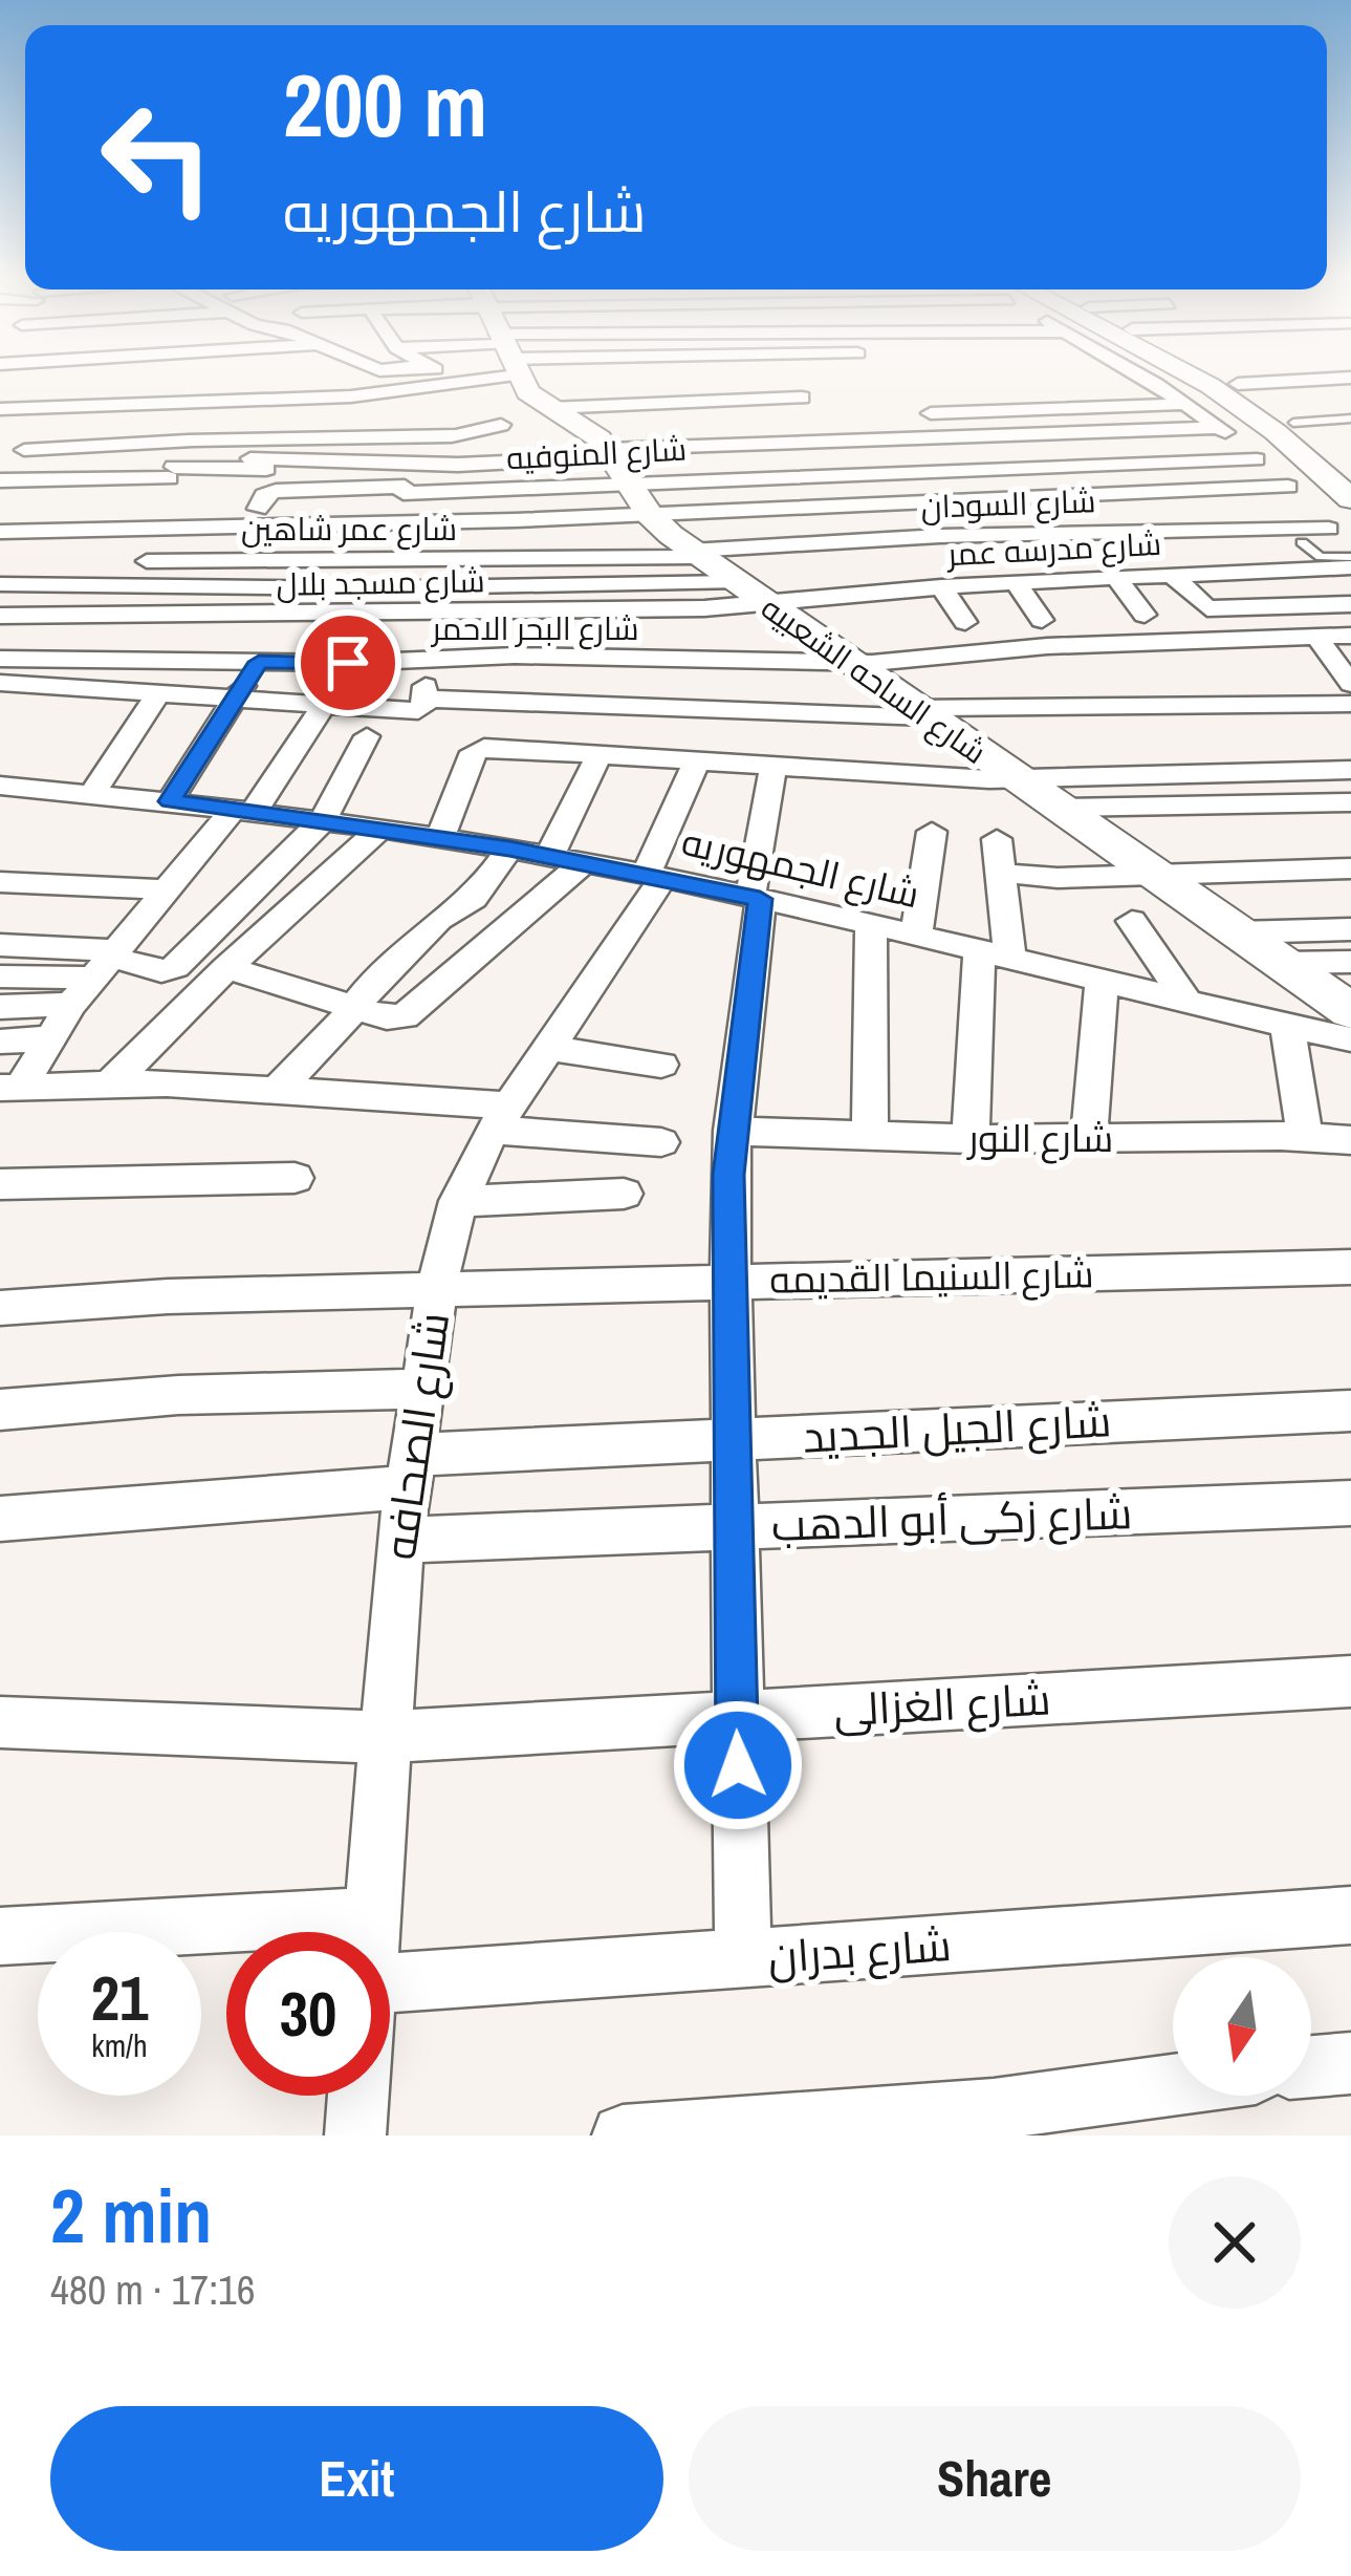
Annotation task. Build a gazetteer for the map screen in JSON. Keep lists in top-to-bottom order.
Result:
{
  "streets": {
    "street": [
      "شارع المنوفيه",
      "شارع السودان",
      "شارع عمر شاهين",
      "شارع مدرسه عمر",
      "شارع مسجد بلال",
      "شارع البحر الاحمر",
      "شارع الساحه الشعبيه",
      "شارع الجمهوريه",
      "شارع النور",
      "شارع السنيما القديمه",
      "شارع الجيل الجديد",
      "شارع الصحافه",
      "شارع زكى أبو الدهب",
      "شارع الغزالى",
      "شارع بدران"
    ]
  },
  "crossings": [
    ["شارع المنوفيه", "شارع الساحه الشعبيه"],
    ["شارع السودان", "شارع عمر شاهين"],
    ["شارع السودان", "شارع الساحه الشعبيه"],
    ["شارع عمر شاهين", "شارع الساحه الشعبيه"],
    ["شارع مدرسه عمر", "شارع مسجد بلال"],
    ["شارع مدرسه عمر", "شارع الساحه الشعبيه"],
    ["شارع مسجد بلال", "شارع الساحه الشعبيه"],
    ["شارع البحر الاحمر", "شارع الساحه الشعبيه"],
    ["شارع الجمهوريه", "شارع الصحافه"],
    ["شارع السنيما القديمه", "شارع الصحافه"],
    ["شارع الجيل الجديد", "شارع الصحافه"],
    ["شارع الصحافه", "شارع زكى أبو الدهب"],
    ["شارع الصحافه", "شارع الغزالى"]
  ],
  "north": "bottom",
  "page": {
    "turn": ["200 m", "شارع الجمهوريه"],
    "speed": "21 km/h",
    "limit": "30",
    "heading": ["2 min", "480 m · 17:16"],
    "buttons": ["Exit", "Share"]
  }
}
